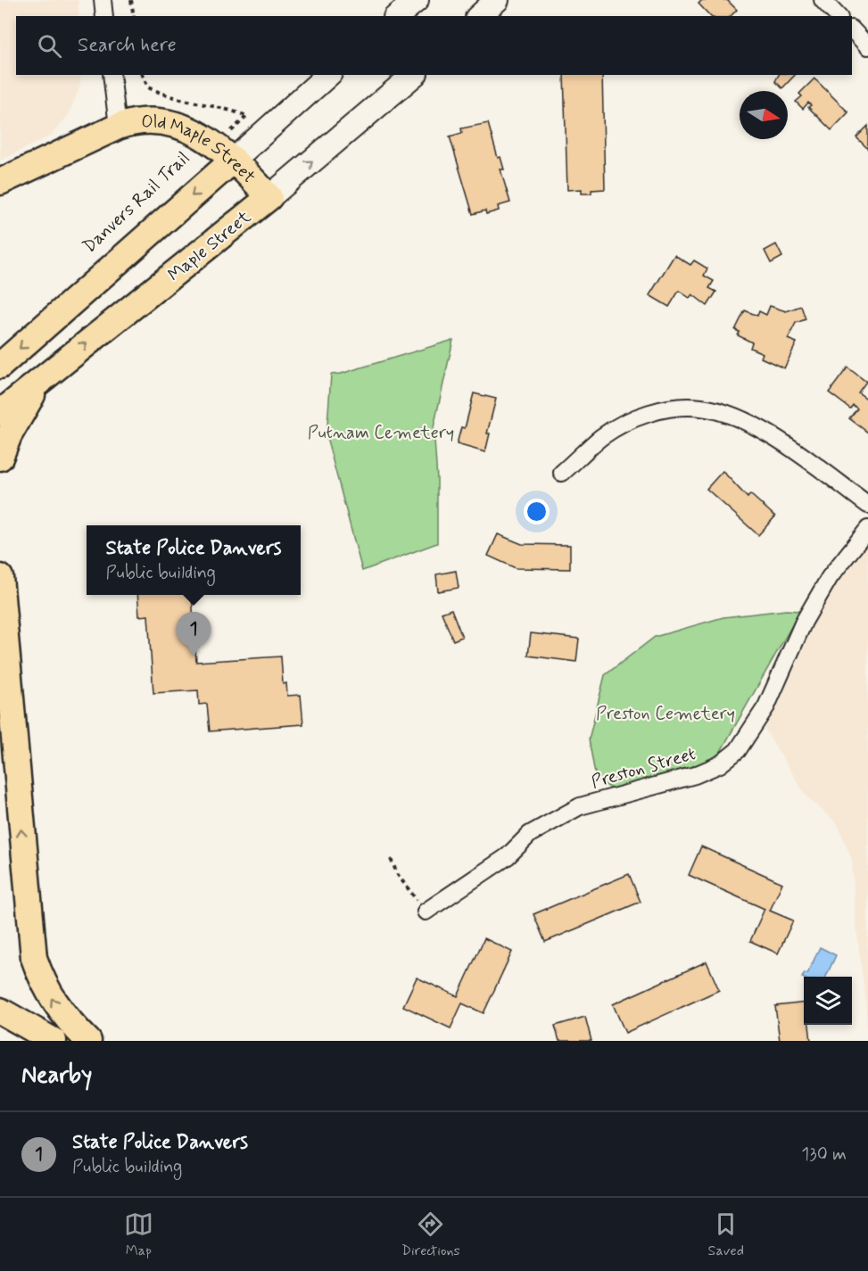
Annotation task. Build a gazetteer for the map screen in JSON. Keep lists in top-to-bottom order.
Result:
{
  "streets": {
    "main road": ["Old Maple Street", "Maple Street"],
    "street": ["Preston Street"]
  },
  "crossings": [
    ["Old Maple Street", "Maple Street"]
  ],
  "parks": ["Putnam Cemetery", "Preston Cemetery"],
  "north": "right",
  "page": {
    "search": "Search here",
    "popup": ["State Police Danvers", "Public building"],
    "pins": "1",
    "heading": "Nearby",
    "list": [
      {
        "mark": "1",
        "name": "State Police Danvers",
        "note": "Public building",
        "value": "130 m"
      }
    ],
    "nav": ["Map", "Directions", "Saved"]
  }
}
